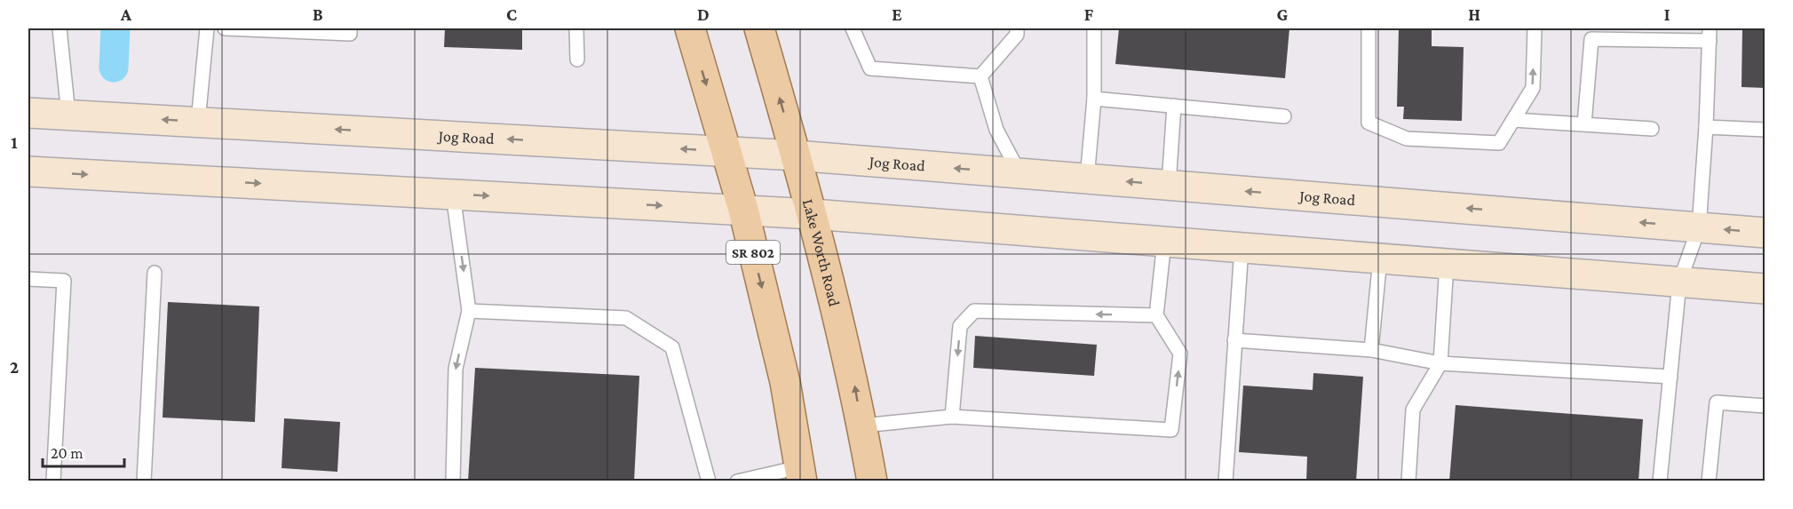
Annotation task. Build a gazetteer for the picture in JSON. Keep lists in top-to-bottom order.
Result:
{
  "streets": {
    "main road": ["Jog Road", "SR 802", "Lake Worth Road"]
  },
  "crossings": [
    ["Jog Road", "SR 802"],
    ["Jog Road", "Lake Worth Road"]
  ],
  "scale_bar": "20 m",
  "grid": {
    "columns": [
      "A",
      "B",
      "C",
      "D",
      "E",
      "F",
      "G",
      "H",
      "I"
    ],
    "rows": ["1", "2"]
  }
}
